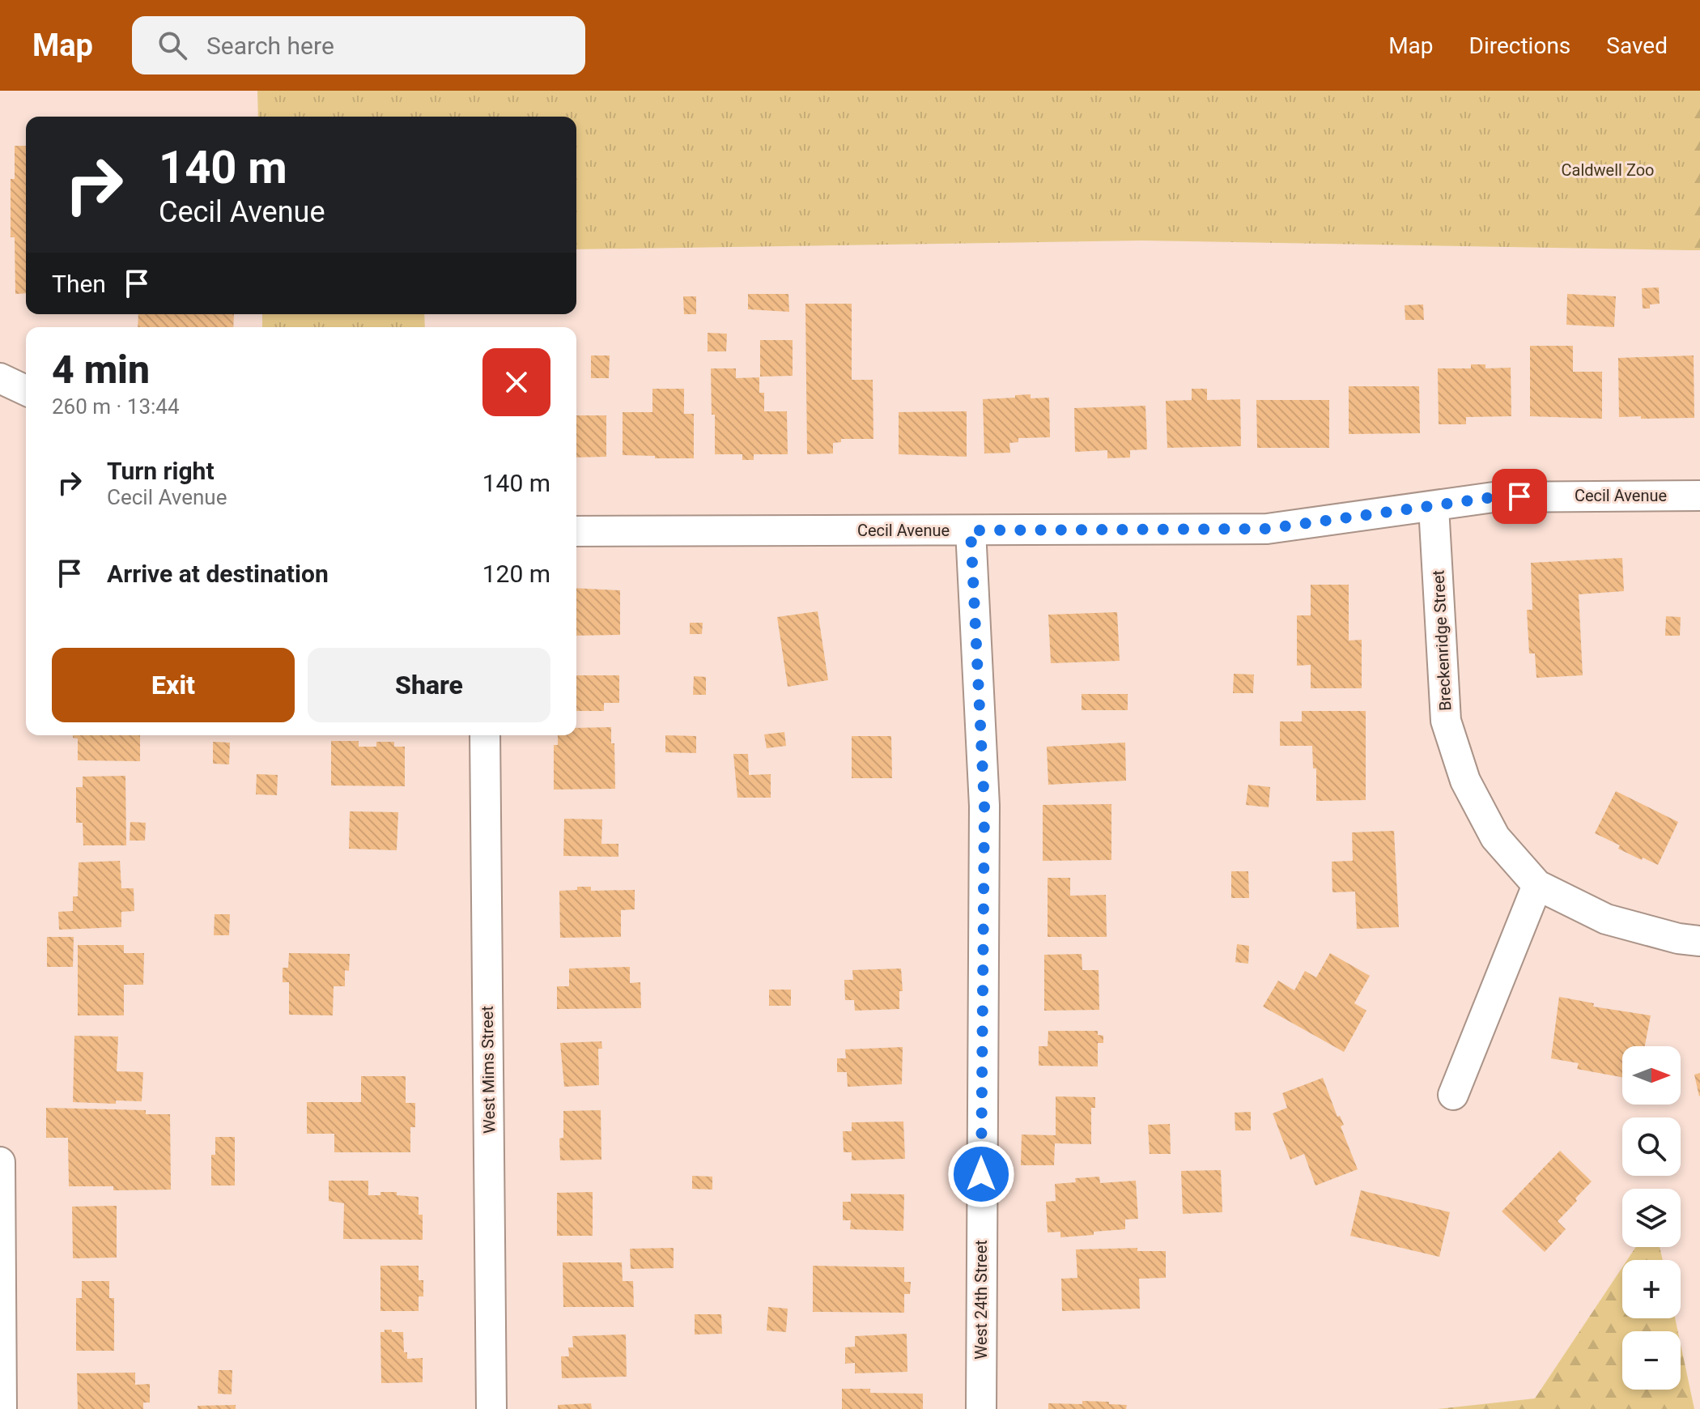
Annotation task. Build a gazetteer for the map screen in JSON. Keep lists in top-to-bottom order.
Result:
{
  "streets": {
    "street": [
      "Cecil Avenue",
      "Breckenridge Street",
      "West Mims Street",
      "West 24th Street"
    ]
  },
  "crossings": [
    ["Cecil Avenue", "Breckenridge Street"],
    ["Cecil Avenue", "West 24th Street"]
  ],
  "parks": ["Caldwell Zoo"],
  "north": "right",
  "page": {
    "header": "Map",
    "search": "Search here",
    "nav": ["Map", "Directions", "Saved"],
    "turn": ["140 m", "Cecil Avenue"],
    "then": "Then",
    "heading": ["4 min", "260 m · 13:44"],
    "list": [
      {
        "name": "Turn right",
        "note": "Cecil Avenue",
        "value": "140 m"
      },
      {
        "name": "Arrive at destination",
        "value": "120 m"
      }
    ],
    "buttons": ["Exit", "Share"],
    "map_buttons": ["+", "−"]
  }
}
